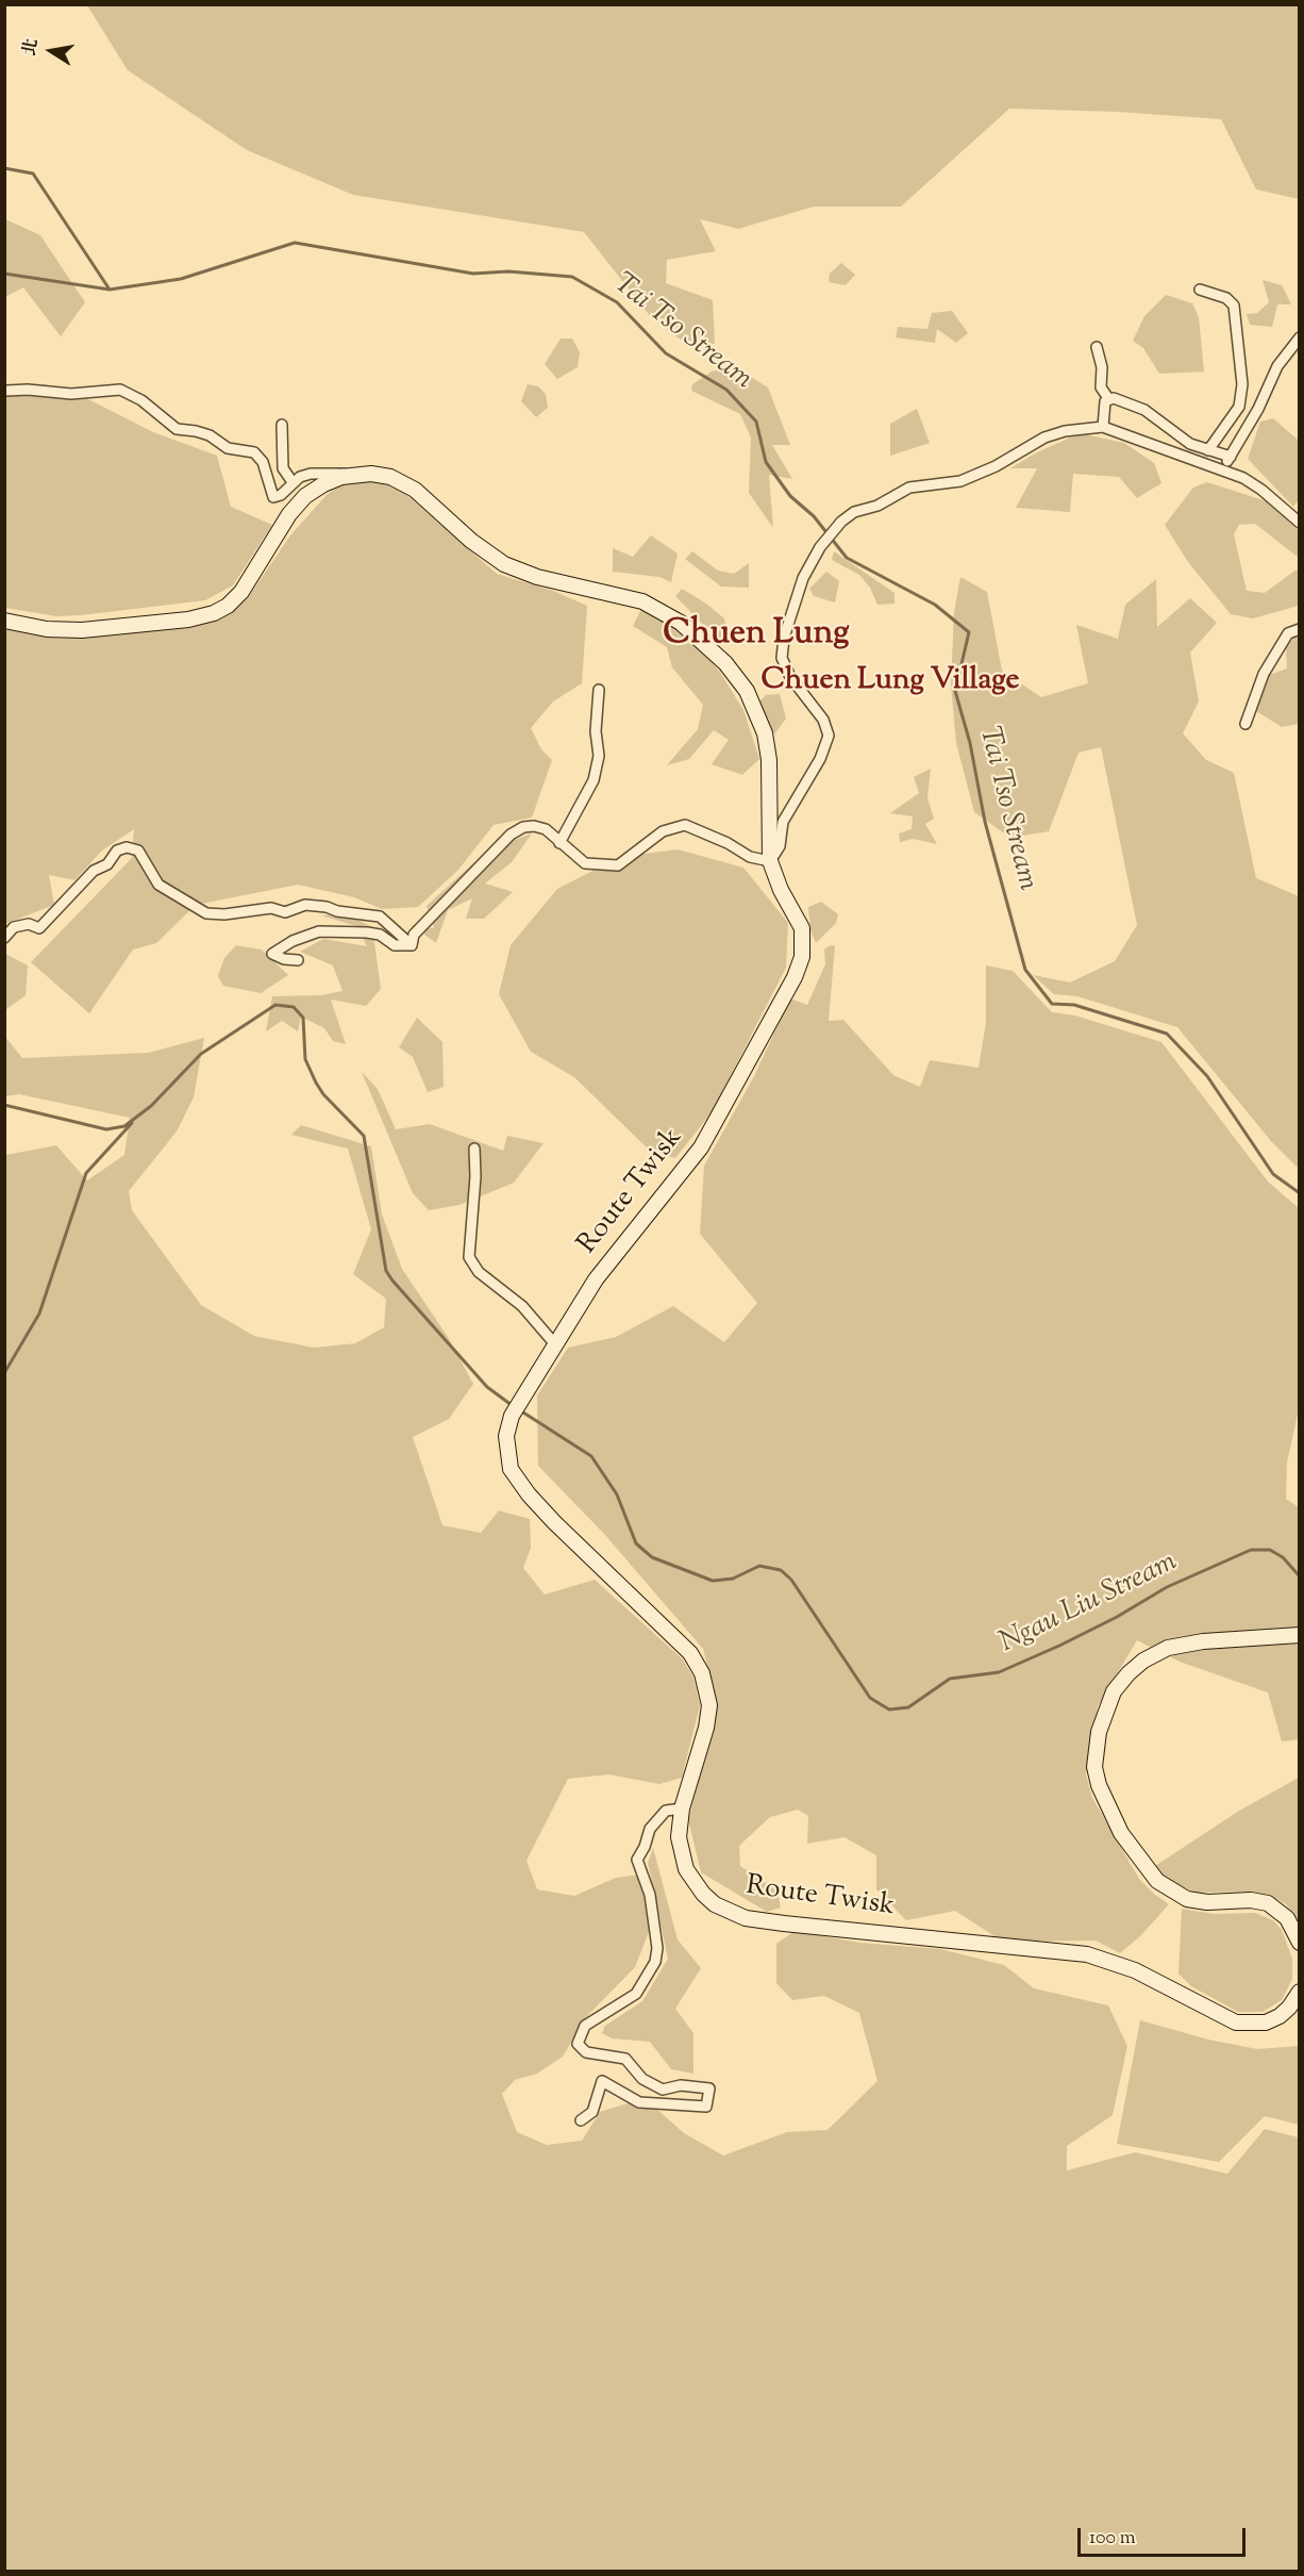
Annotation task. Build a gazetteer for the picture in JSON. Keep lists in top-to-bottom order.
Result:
{
  "streets": {
    "main road": ["Route Twisk"]
  },
  "districts": ["Chuen Lung", "Chuen Lung Village"],
  "water": ["Tai Tso Stream", "Ngau Liu Stream"],
  "scale_bar": "100 m",
  "north": "left"
}
